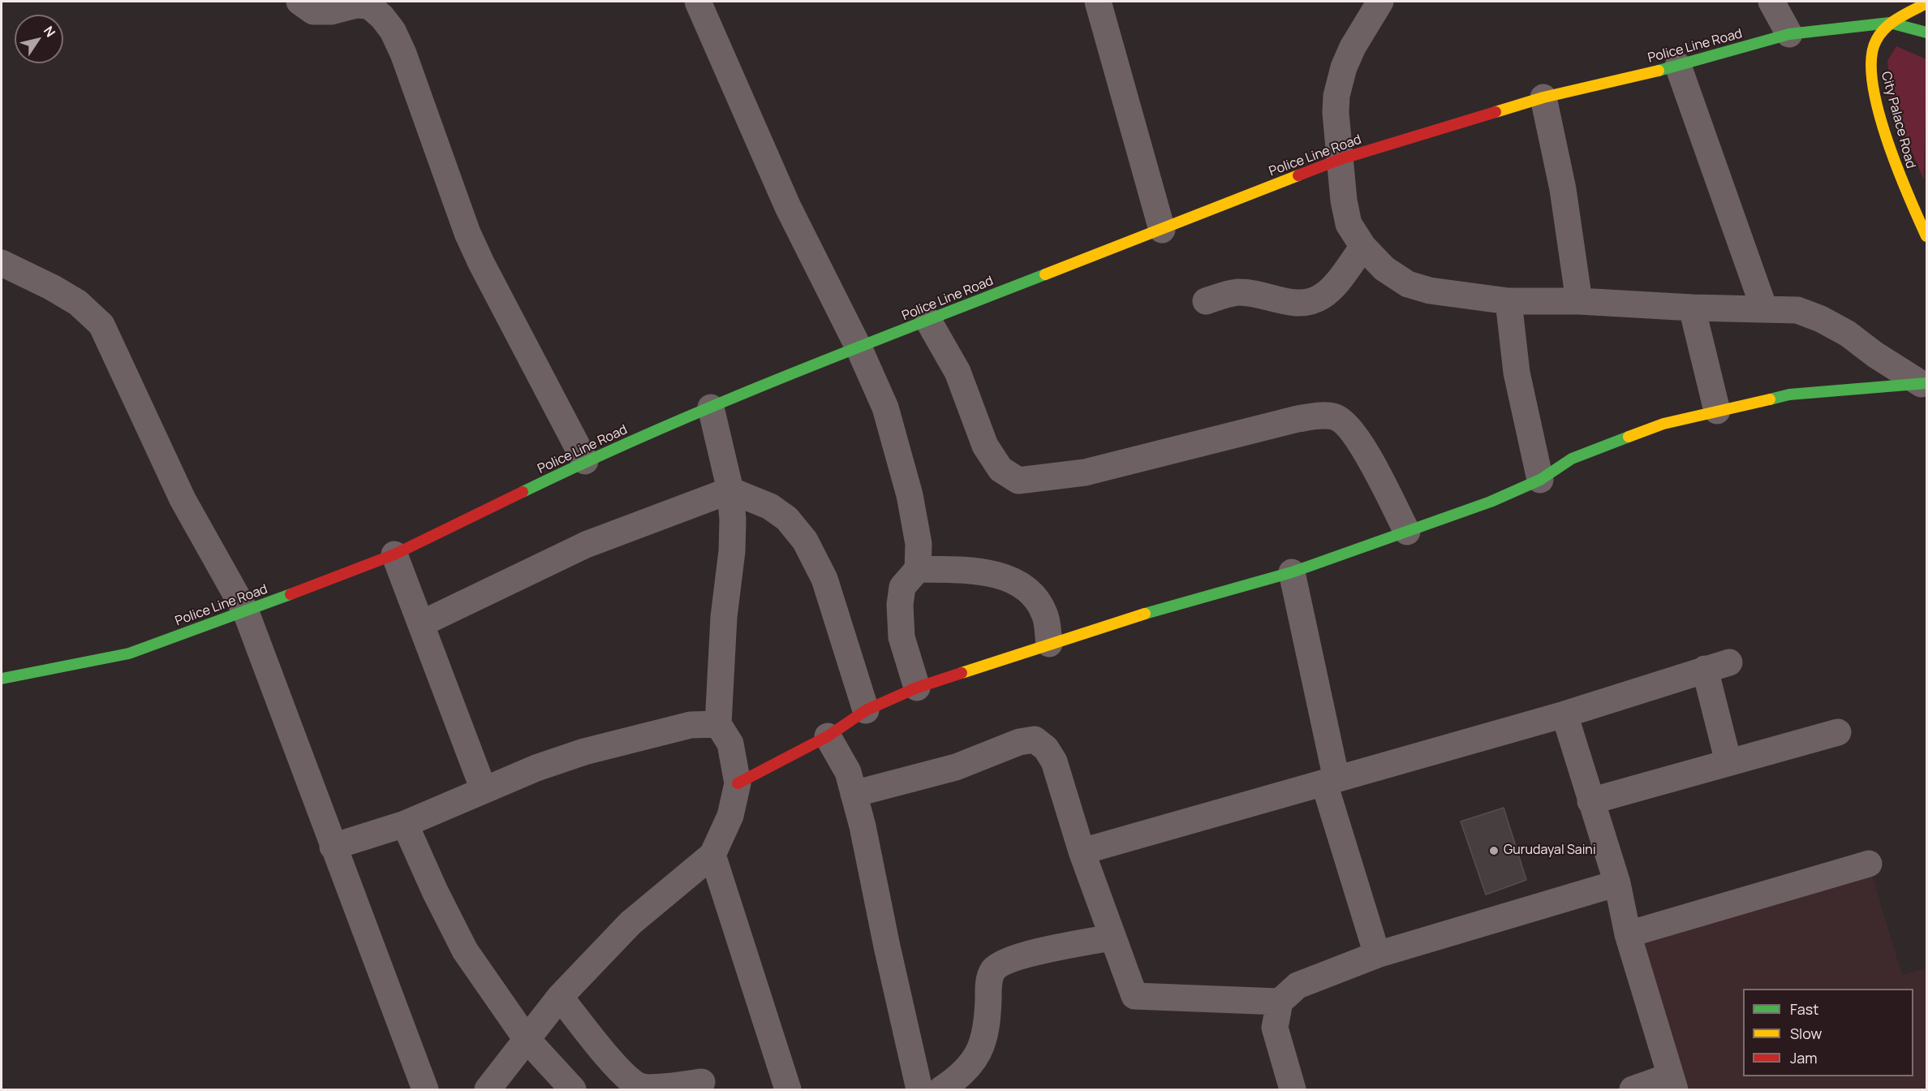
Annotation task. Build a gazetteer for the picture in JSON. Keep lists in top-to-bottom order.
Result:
{
  "streets": {
    "street": ["Police Line Road", "City Palace Road"]
  },
  "crossings": [
    ["Police Line Road", "City Palace Road"]
  ],
  "places": ["Gurudayal Saini"],
  "legend": ["Fast", "Slow", "Jam"],
  "north": "top right"
}
